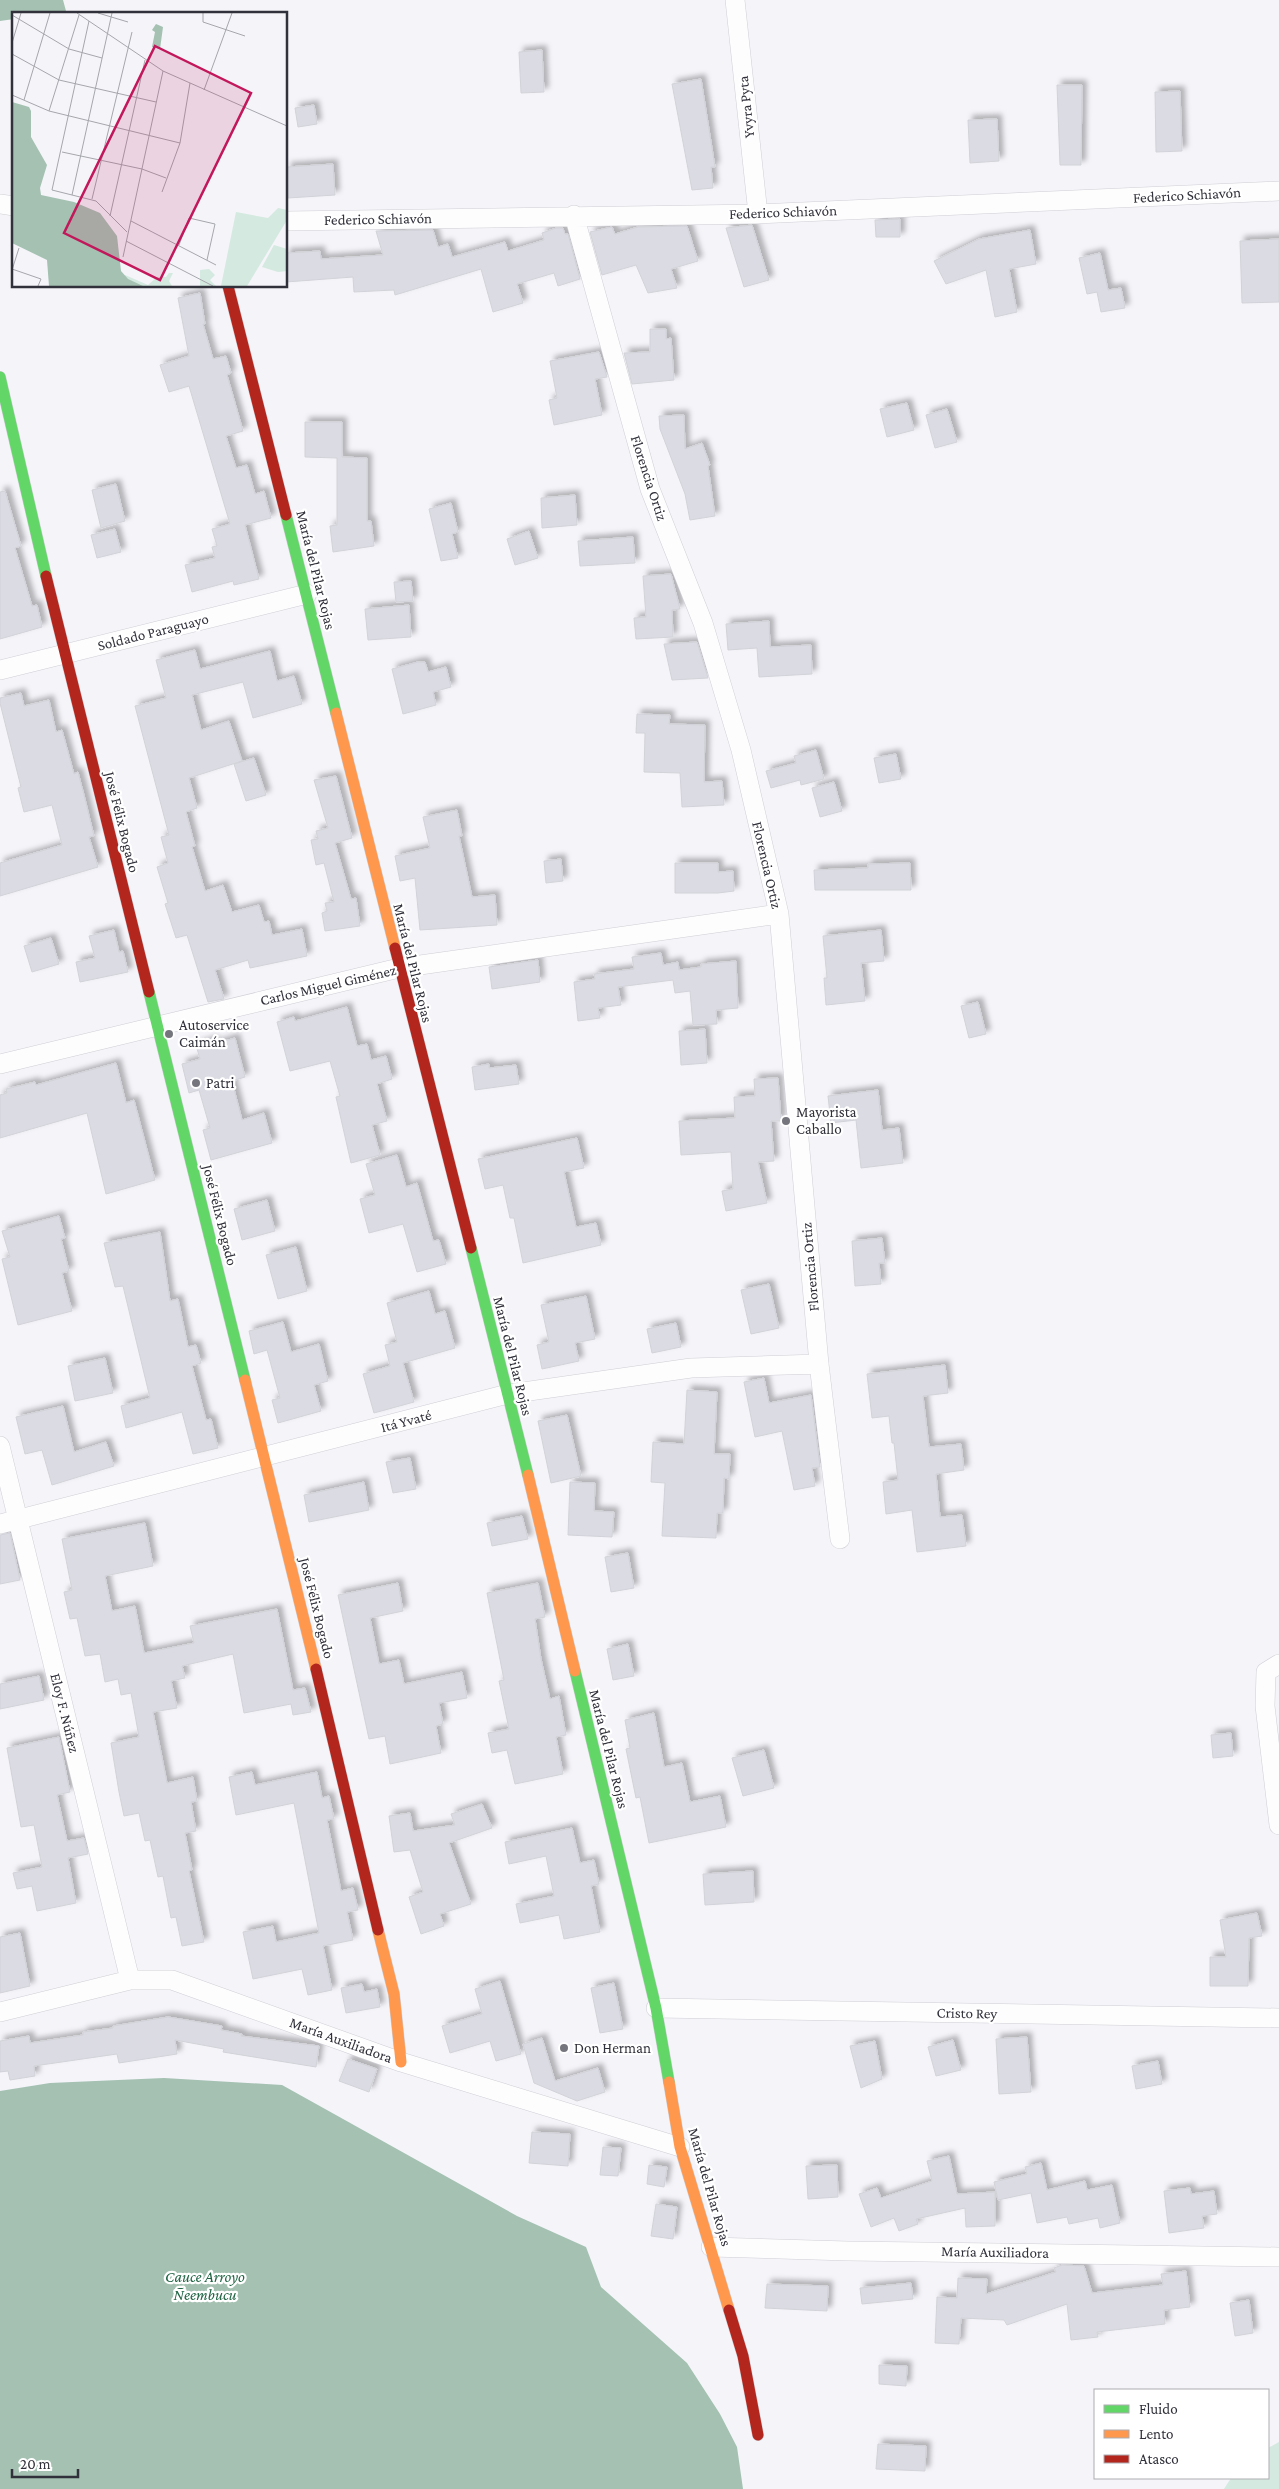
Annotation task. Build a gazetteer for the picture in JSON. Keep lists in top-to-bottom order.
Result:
{
  "streets": {
    "street": [
      "Yvyra Pyta",
      "Federico Schiavón",
      "Florencia Ortiz",
      "María del Pilar Rojas",
      "Soldado Paraguayo",
      "José Félix Bogado",
      "Carlos Miguel Giménez",
      "Itá Yvaté",
      "Eloy F. Núñez",
      "Cristo Rey",
      "María Auxiliadora"
    ]
  },
  "crossings": [
    ["Yvyra Pyta", "Federico Schiavón"],
    ["Federico Schiavón", "Florencia Ortiz"],
    ["Florencia Ortiz", "Carlos Miguel Giménez"],
    ["Florencia Ortiz", "Itá Yvaté"],
    ["María del Pilar Rojas", "Soldado Paraguayo"],
    ["María del Pilar Rojas", "Carlos Miguel Giménez"],
    ["María del Pilar Rojas", "Itá Yvaté"],
    ["María del Pilar Rojas", "Cristo Rey"],
    ["María del Pilar Rojas", "María Auxiliadora"],
    ["Soldado Paraguayo", "José Félix Bogado"],
    ["José Félix Bogado", "Carlos Miguel Giménez"],
    ["José Félix Bogado", "Itá Yvaté"],
    ["José Félix Bogado", "María Auxiliadora"],
    ["Itá Yvaté", "Eloy F. Núñez"],
    ["Eloy F. Núñez", "María Auxiliadora"]
  ],
  "water": ["Cauce Arroyo Ñeembucu"],
  "places": [
    "Autoservice Caimán",
    "Patri",
    "Mayorista Caballo",
    "Don Herman"
  ],
  "legend": ["Fluido", "Lento", "Atasco"],
  "scale_bar": "20 m"
}
